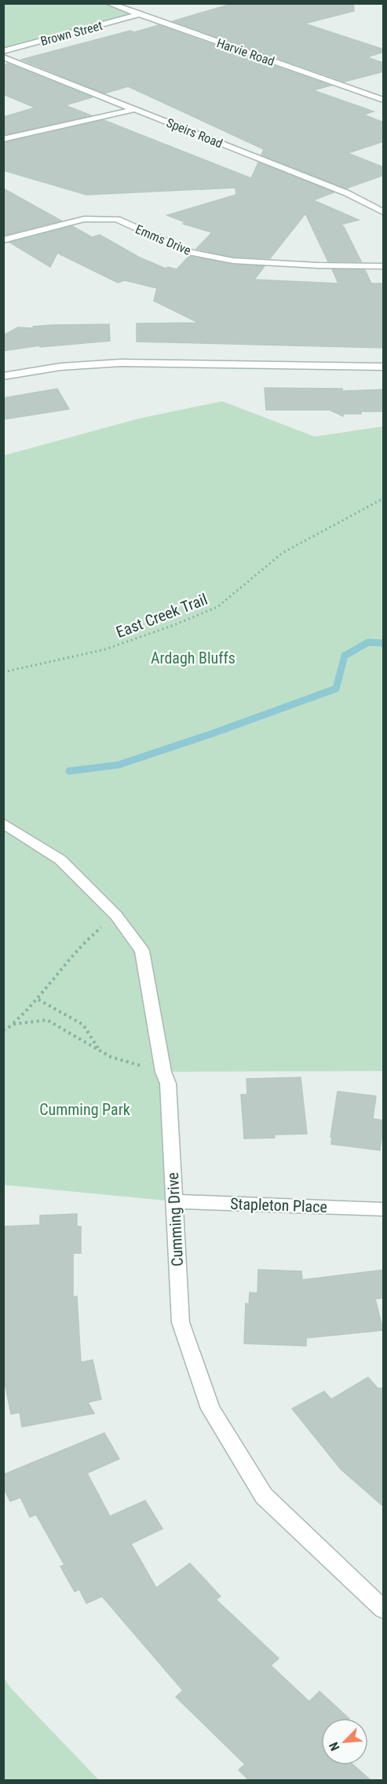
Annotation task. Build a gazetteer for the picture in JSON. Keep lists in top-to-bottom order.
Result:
{
  "streets": {
    "street": [
      "Brown Street",
      "Harvie Road",
      "Speirs Road",
      "Emms Drive",
      "Stapleton Place",
      "Cumming Drive"
    ],
    "path": ["East Creek Trail"]
  },
  "crossings": [
    ["Brown Street", "Harvie Road"],
    ["Stapleton Place", "Cumming Drive"]
  ],
  "parks": ["Ardagh Bluffs", "Cumming Park"],
  "north": "bottom left"
}
